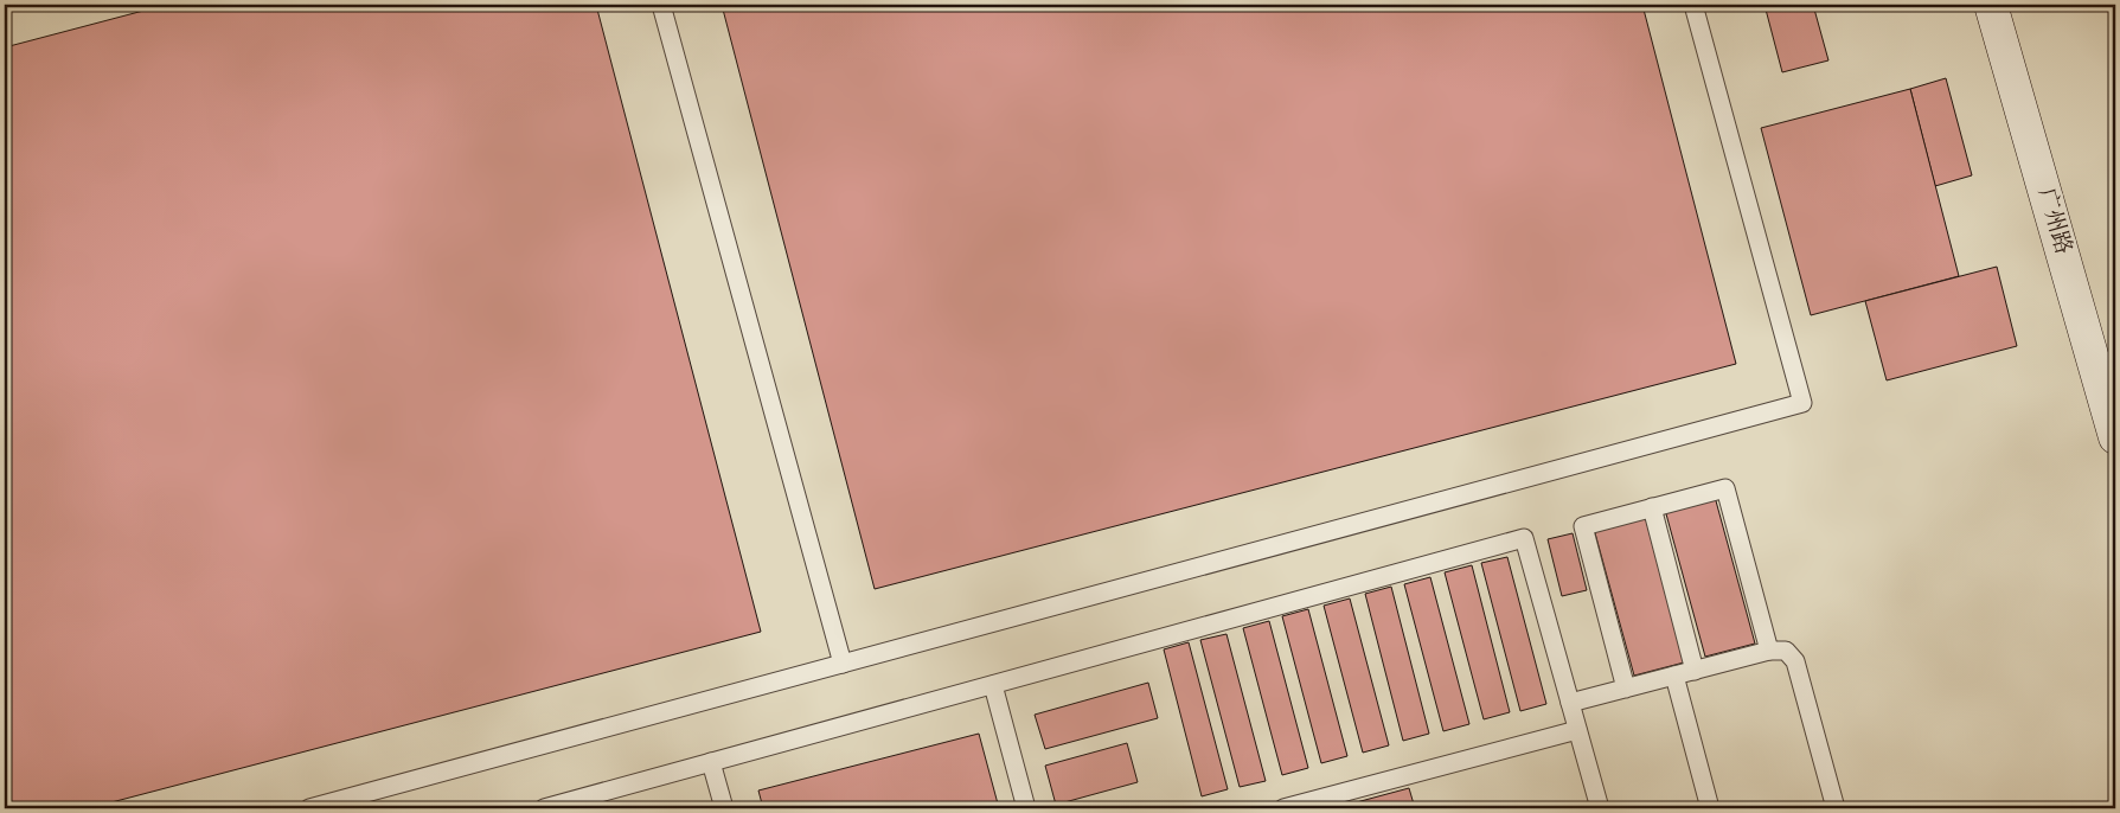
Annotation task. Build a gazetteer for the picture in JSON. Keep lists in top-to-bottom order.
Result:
{
  "streets": {
    "main road": ["广州路"]
  }
}
